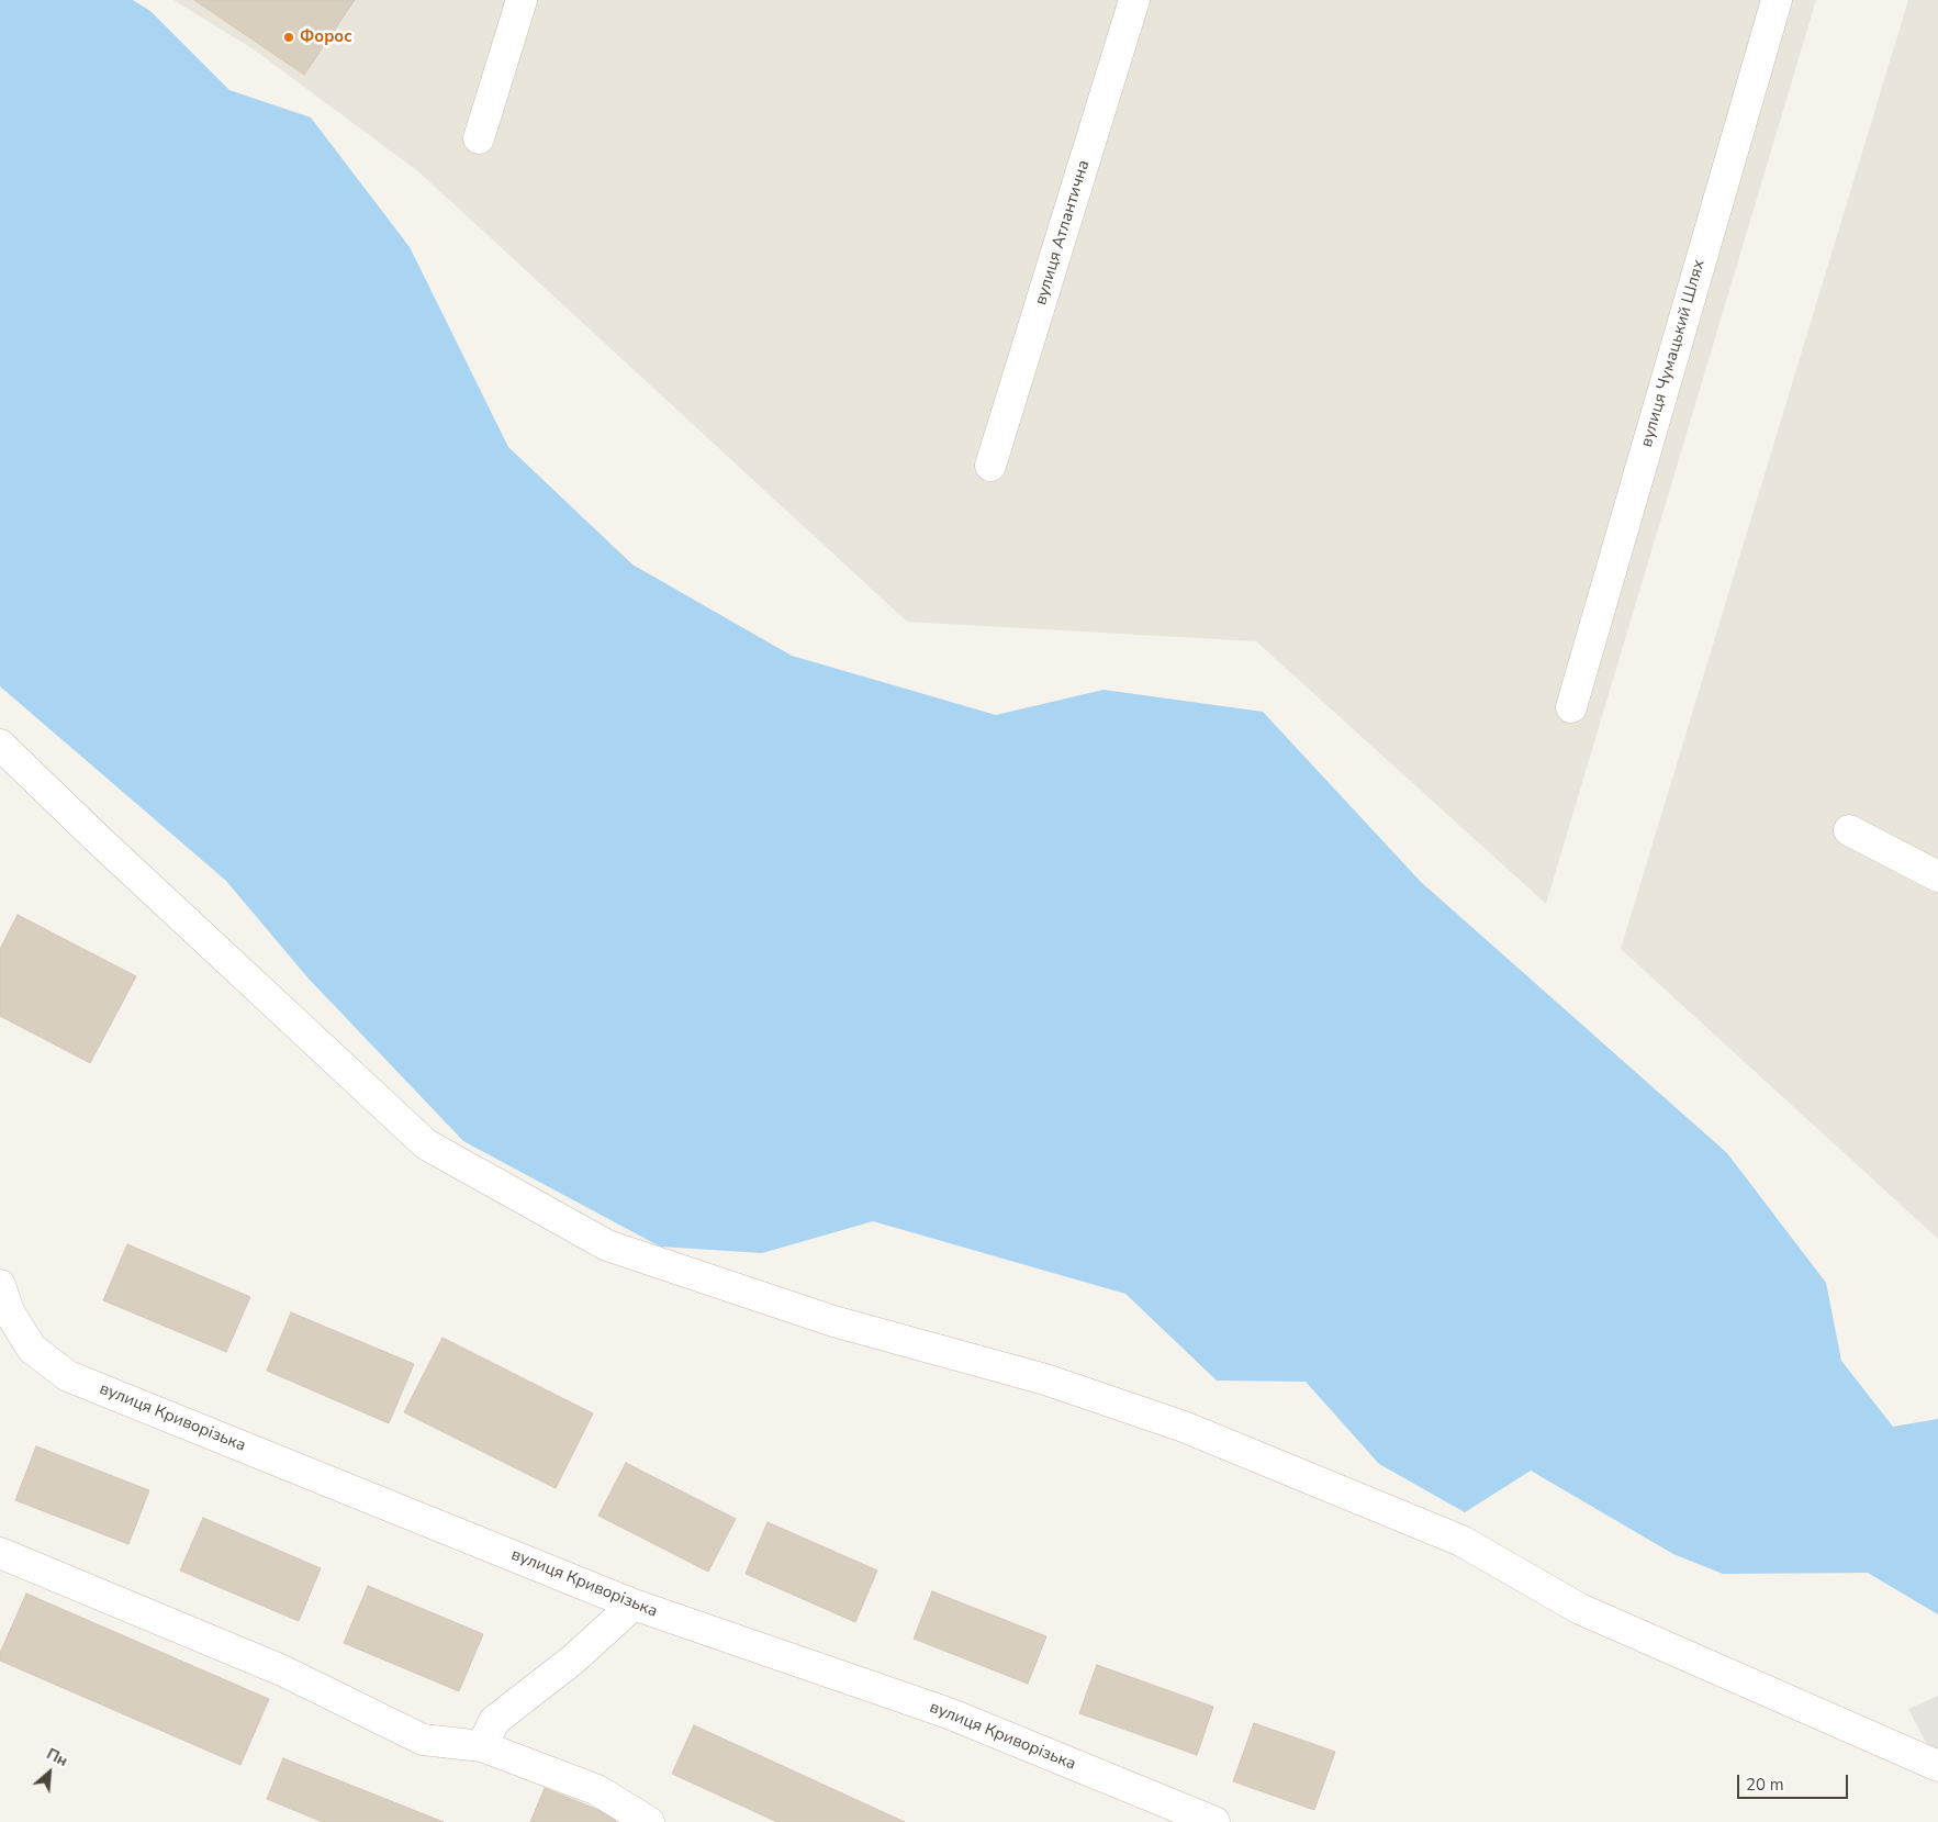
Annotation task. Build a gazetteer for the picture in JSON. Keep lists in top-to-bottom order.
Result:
{
  "streets": {
    "street": ["вулиця Атлантична", "вулиця Чумацький Шлях", "вулиця Криворізька"]
  },
  "places": ["Форос"],
  "scale_bar": "20 m",
  "north": "top right"
}
